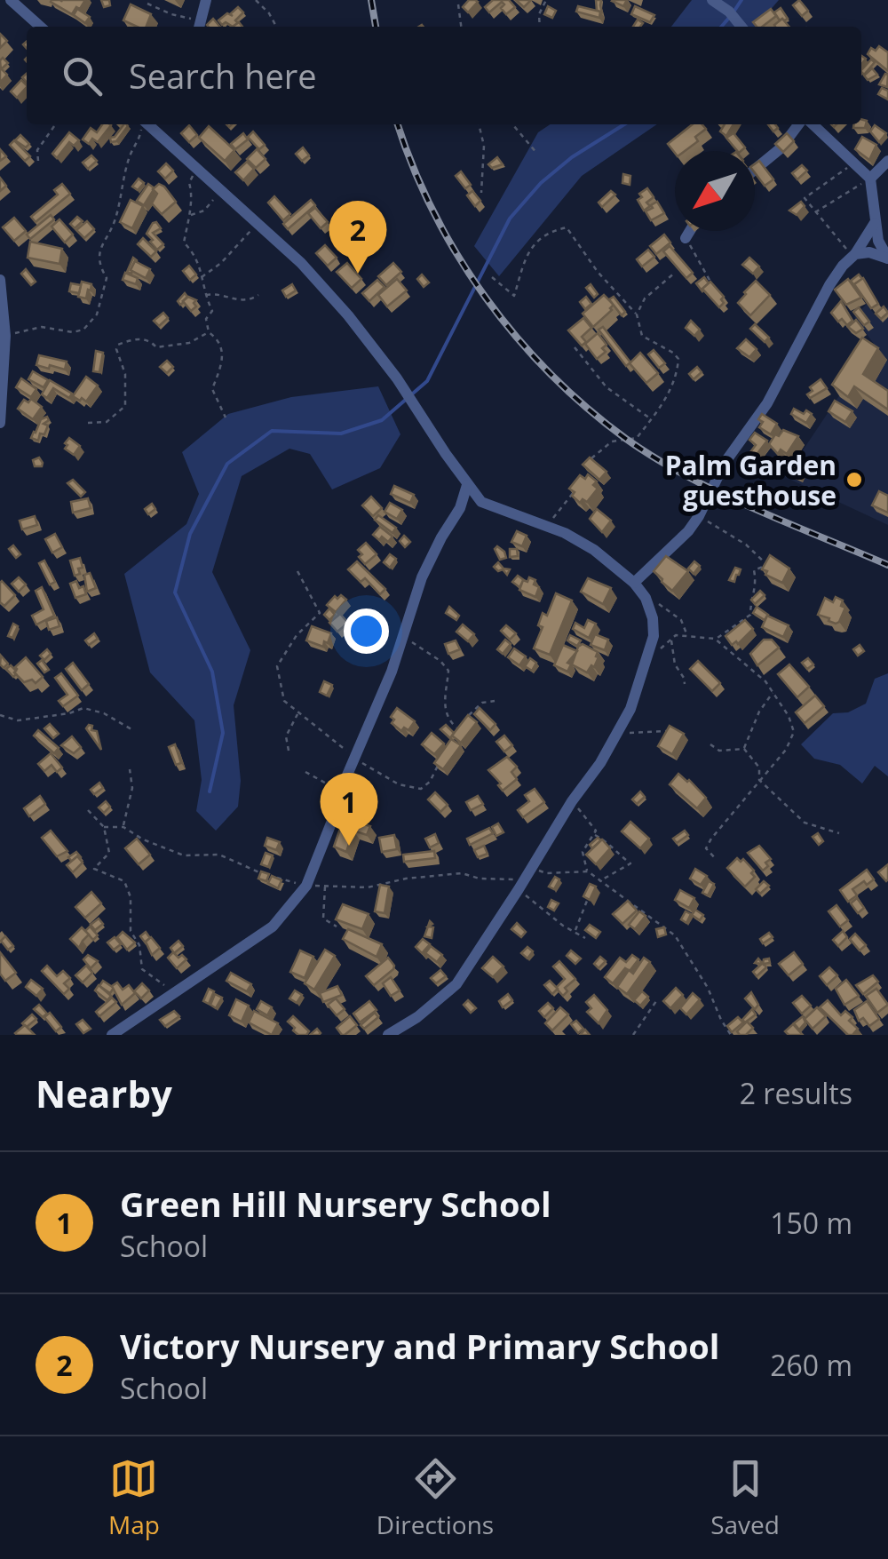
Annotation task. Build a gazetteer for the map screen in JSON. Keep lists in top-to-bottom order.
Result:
{
  "places": ["Palm Garden guesthouse"],
  "north": "bottom left",
  "page": {
    "search": "Search here",
    "pins": ["2", "1"],
    "heading": ["Nearby", "2 results"],
    "list": [
      {
        "mark": "1",
        "name": "Green Hill Nursery School",
        "note": "School",
        "value": "150 m"
      },
      {
        "mark": "2",
        "name": "Victory Nursery and Primary School",
        "note": "School",
        "value": "260 m"
      }
    ],
    "nav": ["Map", "Directions", "Saved"]
  }
}
